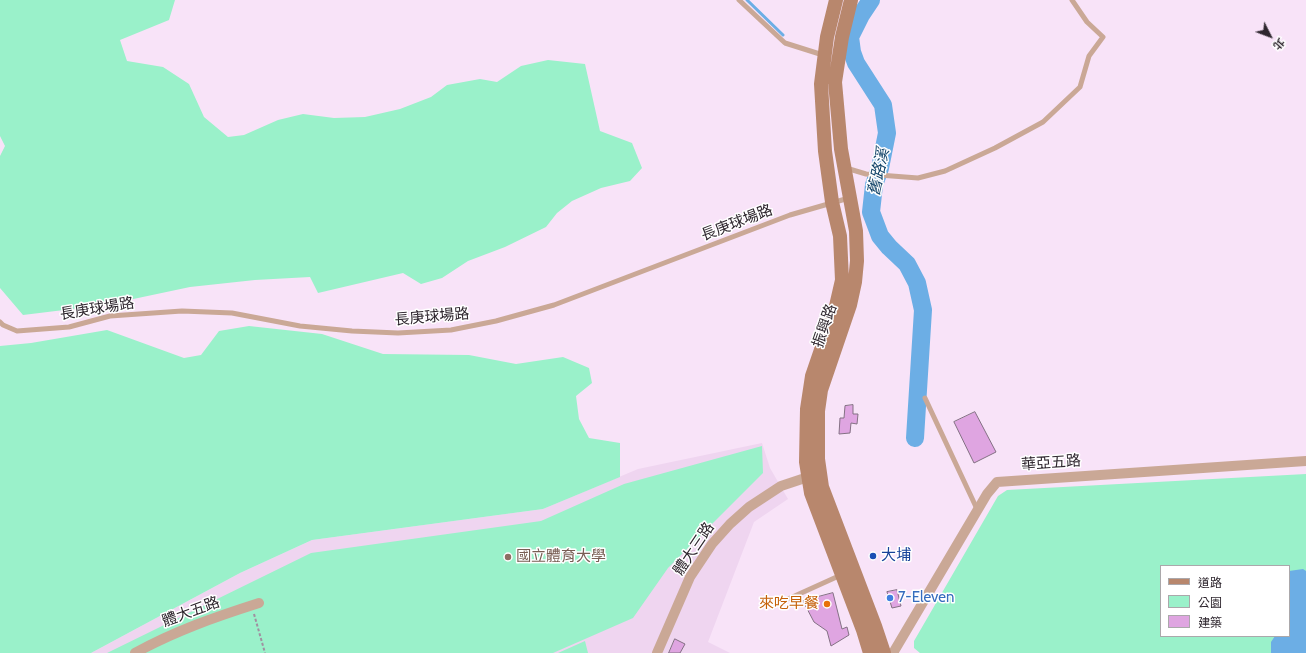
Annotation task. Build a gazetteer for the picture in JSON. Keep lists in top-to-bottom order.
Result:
{
  "streets": {
    "street": [
      "振興路",
      "華亞五路",
      "體大三路",
      "體大五路"
    ],
    "lane": ["長庚球場路"]
  },
  "crossings": [
    ["長庚球場路", "振興路"],
    ["振興路", "體大三路"]
  ],
  "water": ["舊路溪"],
  "places": [
    "大埔",
    "國立體育大學",
    "7-Eleven",
    "來吃早餐"
  ],
  "legend": ["道路", "公園", "建築"],
  "north": "bottom right"
}
